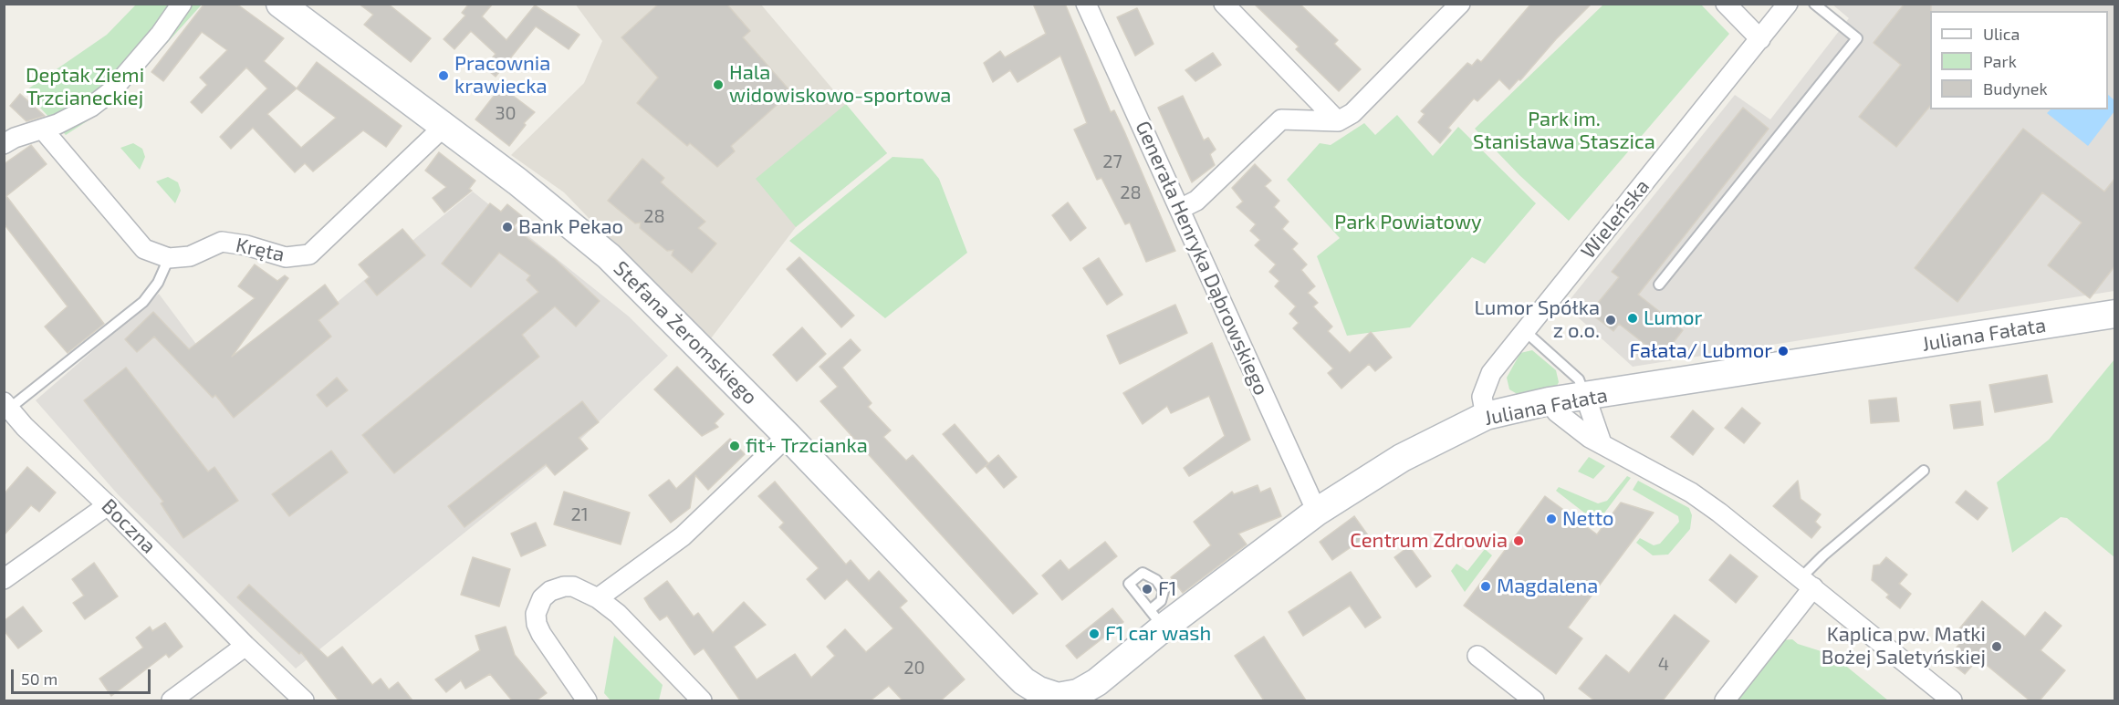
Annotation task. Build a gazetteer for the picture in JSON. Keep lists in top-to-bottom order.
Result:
{
  "streets": {
    "main road": ["Stefana Żeromskiego", "Juliana Fałata"],
    "street": [
      "Wieleńska",
      "Kręta",
      "Generała Henryka Dąbrowskiego",
      "Boczna"
    ]
  },
  "crossings": [
    ["Wieleńska", "Juliana Fałata"],
    ["Kręta", "Stefana Żeromskiego"],
    ["Kręta", "Boczna"],
    ["Generała Henryka Dąbrowskiego", "Juliana Fałata"],
    ["Stefana Żeromskiego", "Juliana Fałata"]
  ],
  "parks": ["Deptak Ziemi Trzcianeckiej", "Park im. Stanisława Staszica", "Park Powiatowy"],
  "places": [
    "Pracownia krawiecka",
    "Hala widowiskowo-sportowa",
    "Bank Pekao",
    "Lumor",
    "Lumor Spółka z o.o.",
    "Fałata/ Lubmor",
    "fit+ Trzcianka",
    "Netto",
    "Centrum Zdrowia",
    "Magdalena",
    "F1",
    "F1 car wash",
    "Kaplica pw. Matki Bożej Saletyńskiej"
  ],
  "house_numbers": [
    "30",
    "27",
    "28",
    "28",
    "21",
    "4",
    "20"
  ],
  "legend": ["Ulica", "Park", "Budynek"],
  "scale_bar": "50 m"
}
